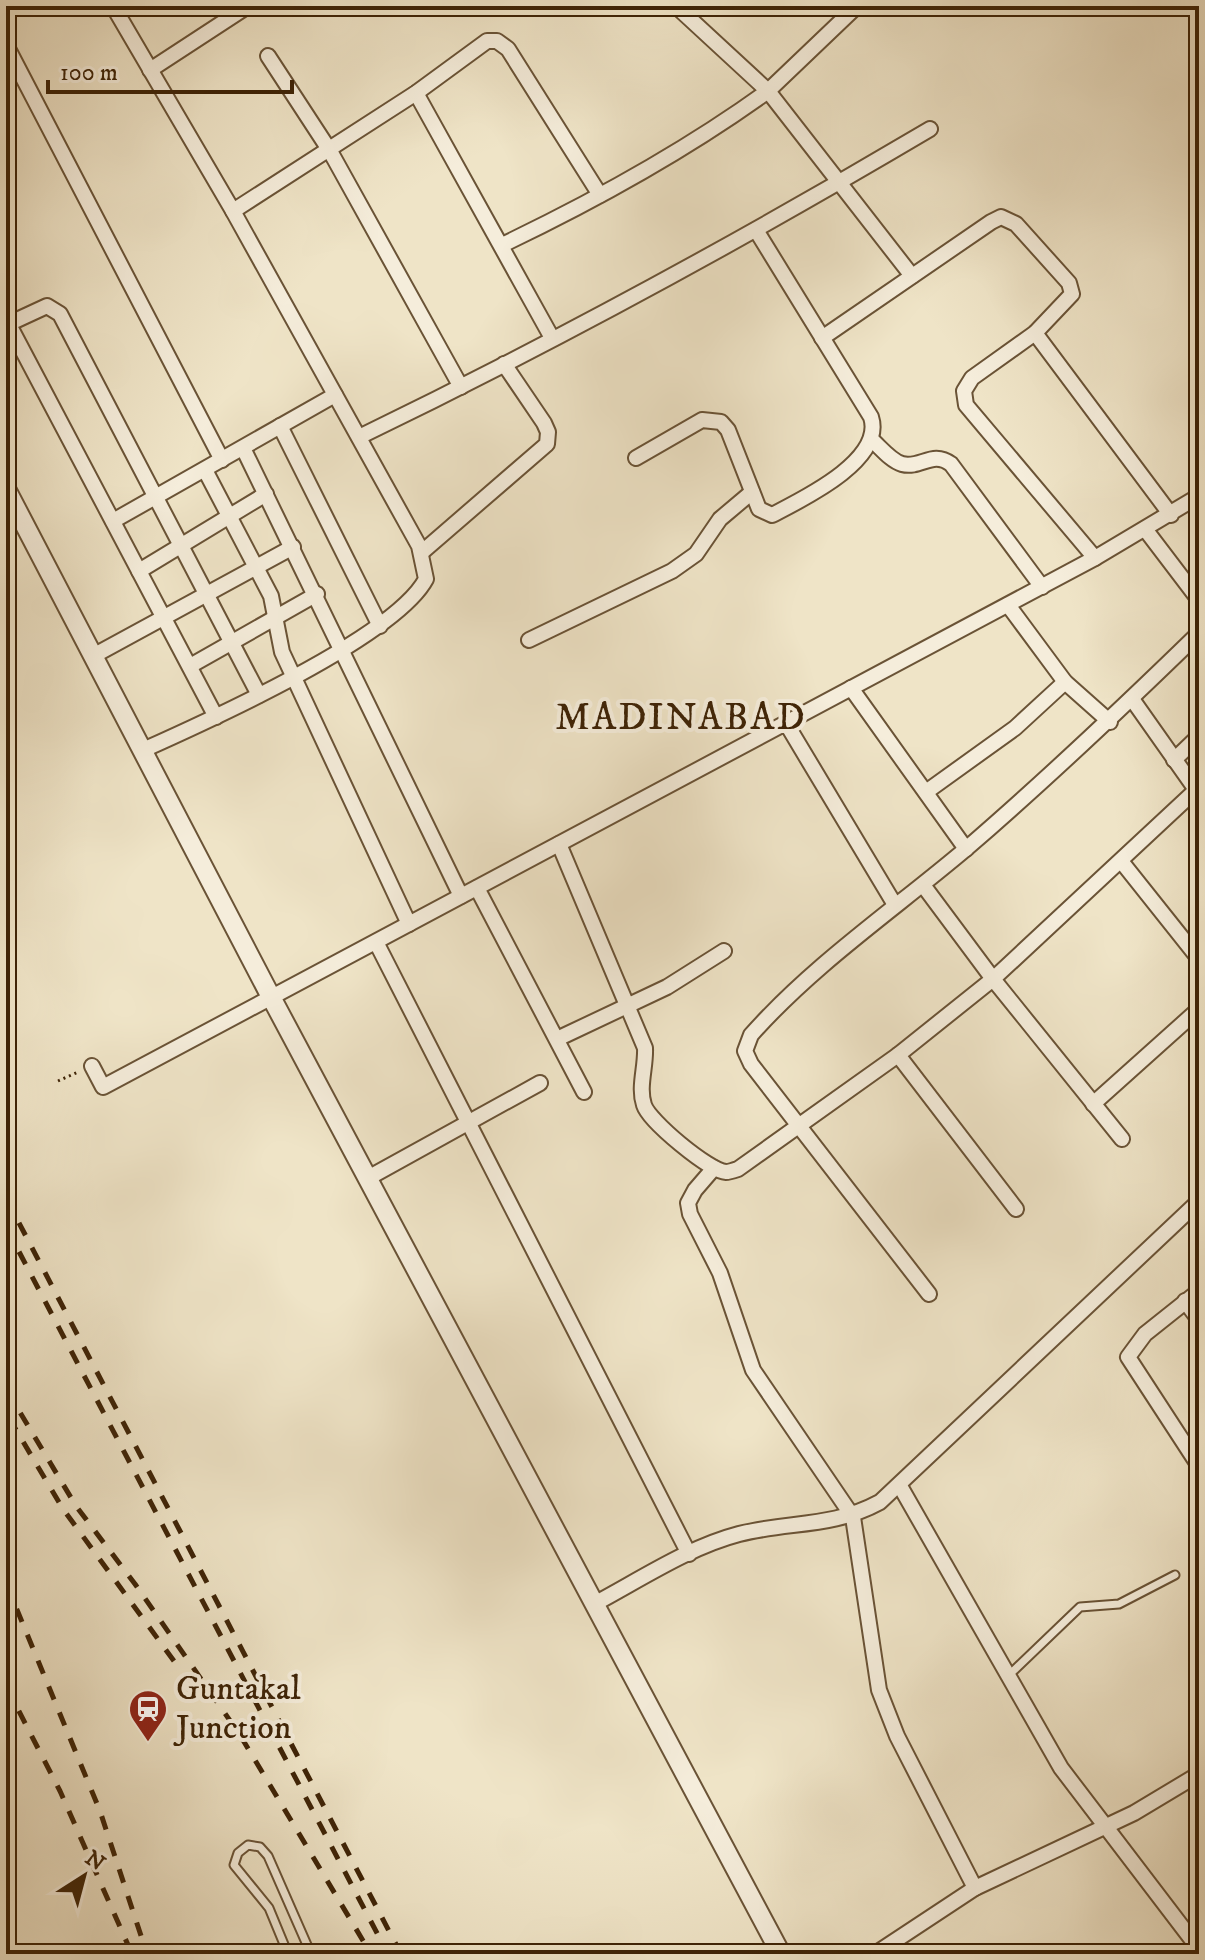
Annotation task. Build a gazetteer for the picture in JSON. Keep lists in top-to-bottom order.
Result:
{
  "districts": ["MADINABAD"],
  "places": {
    "station": ["Guntakal Junction"]
  },
  "scale_bar": "100 m",
  "north": "top right"
}
